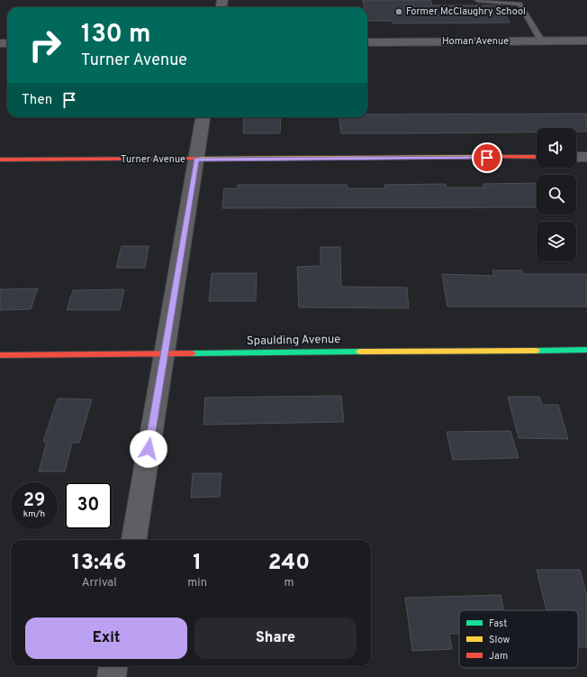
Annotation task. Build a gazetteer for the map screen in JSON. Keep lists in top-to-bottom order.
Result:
{
  "streets": {
    "street": ["Homan Avenue", "Turner Avenue", "Spaulding Avenue"]
  },
  "places": ["Former McClaughry School"],
  "legend": ["Fast", "Slow", "Jam"],
  "page": {
    "turn": ["130 m", "Turner Avenue"],
    "then": "Then",
    "speed": "29 km/h",
    "limit": "30",
    "eta": [
      "13:46",
      "Arrival",
      "1",
      "min",
      "240",
      "m"
    ],
    "buttons": ["Exit", "Share"]
  }
}
